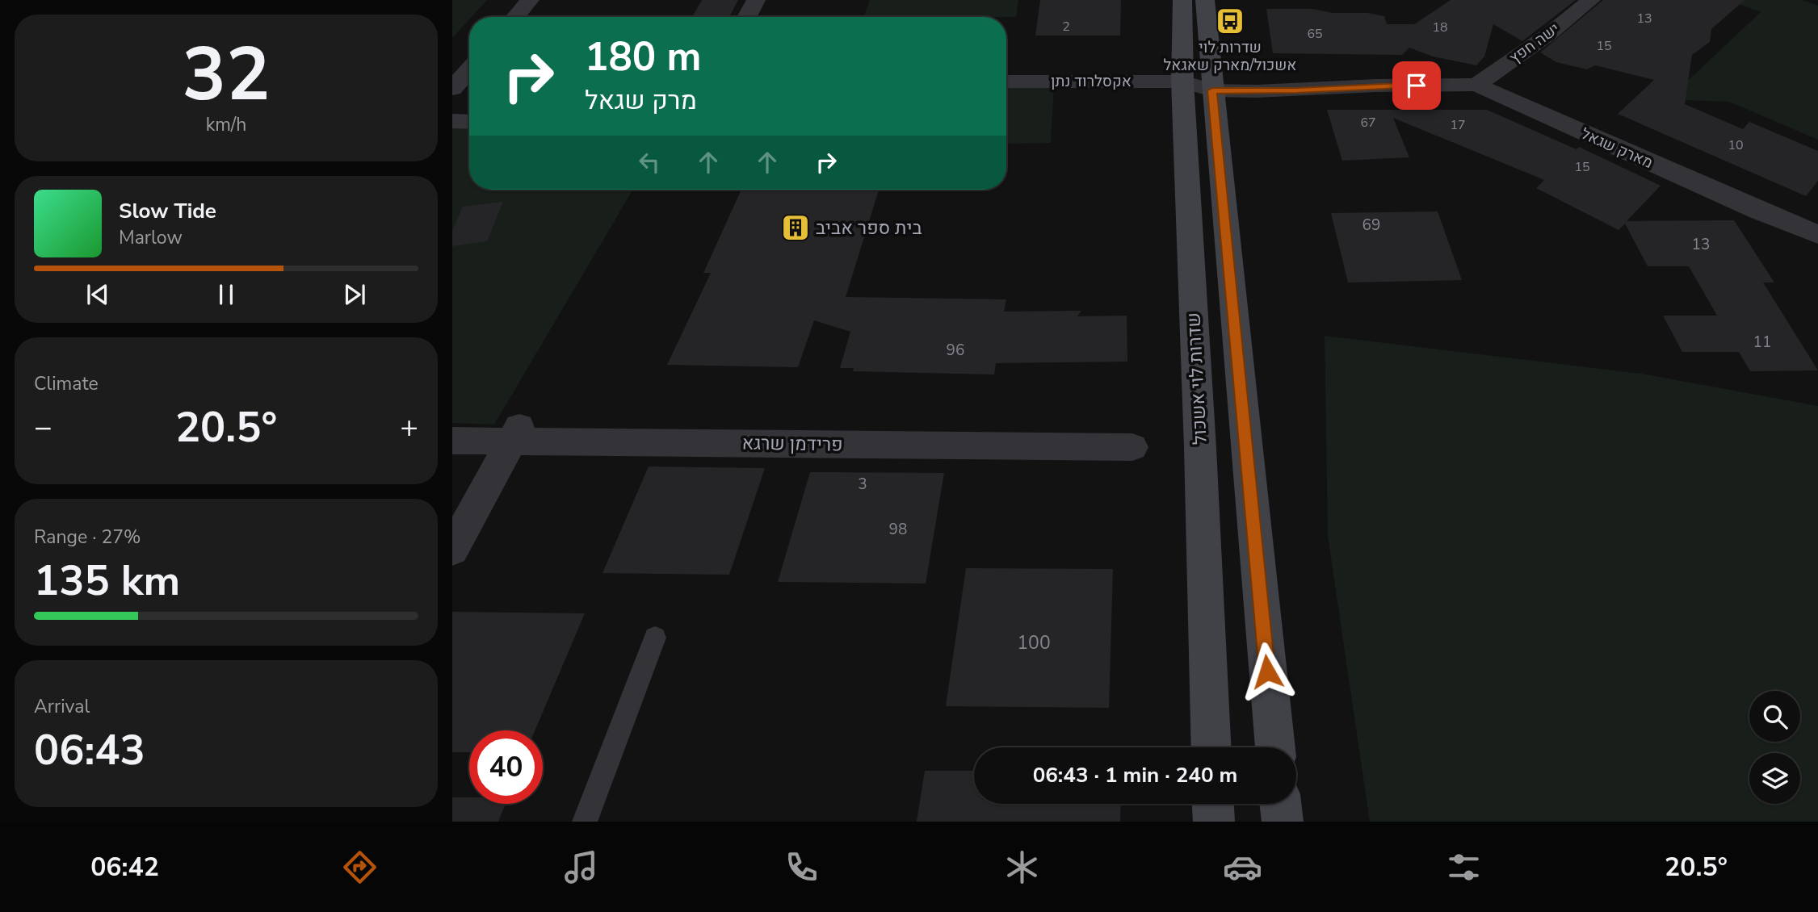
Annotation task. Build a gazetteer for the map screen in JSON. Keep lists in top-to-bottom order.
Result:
{
  "streets": {
    "street": [
      "ישה חפץ",
      "אקסלרוד נתן",
      "מארק שגאל",
      "שדרות לוי אשכול",
      "פרידמן שרגא"
    ]
  },
  "crossings": [
    ["ישה חפץ", "אקסלרוד נתן"],
    ["ישה חפץ", "מארק שגאל"],
    ["אקסלרוד נתן", "מארק שגאל"],
    ["אקסלרוד נתן", "שדרות לוי אשכול"]
  ],
  "places": {
    "bus stop": ["שדרות לוי אשכול/מארק שאגאל"],
    "building": ["בית ספר אביב"]
  },
  "house_numbers": [
    "13",
    "2",
    "18",
    "65",
    "15",
    "67",
    "17",
    "10",
    "15",
    "69",
    "13",
    "11",
    "96",
    "3",
    "98",
    "100"
  ],
  "page": {
    "tile": [
      ["32", "km/h"],
      "Climate",
      ["Range · 27%", "135 km"],
      ["Arrival", "06:43"]
    ],
    "turn": ["180 m", "מרק שגאל"],
    "song": ["Slow Tide", "Marlow"],
    "heat": ["−", "20.5°", "+"],
    "limit": "40",
    "trip": "06:43 · 1 min · 240 m",
    "tabs": ["06:42", "20.5°"]
  }
}
